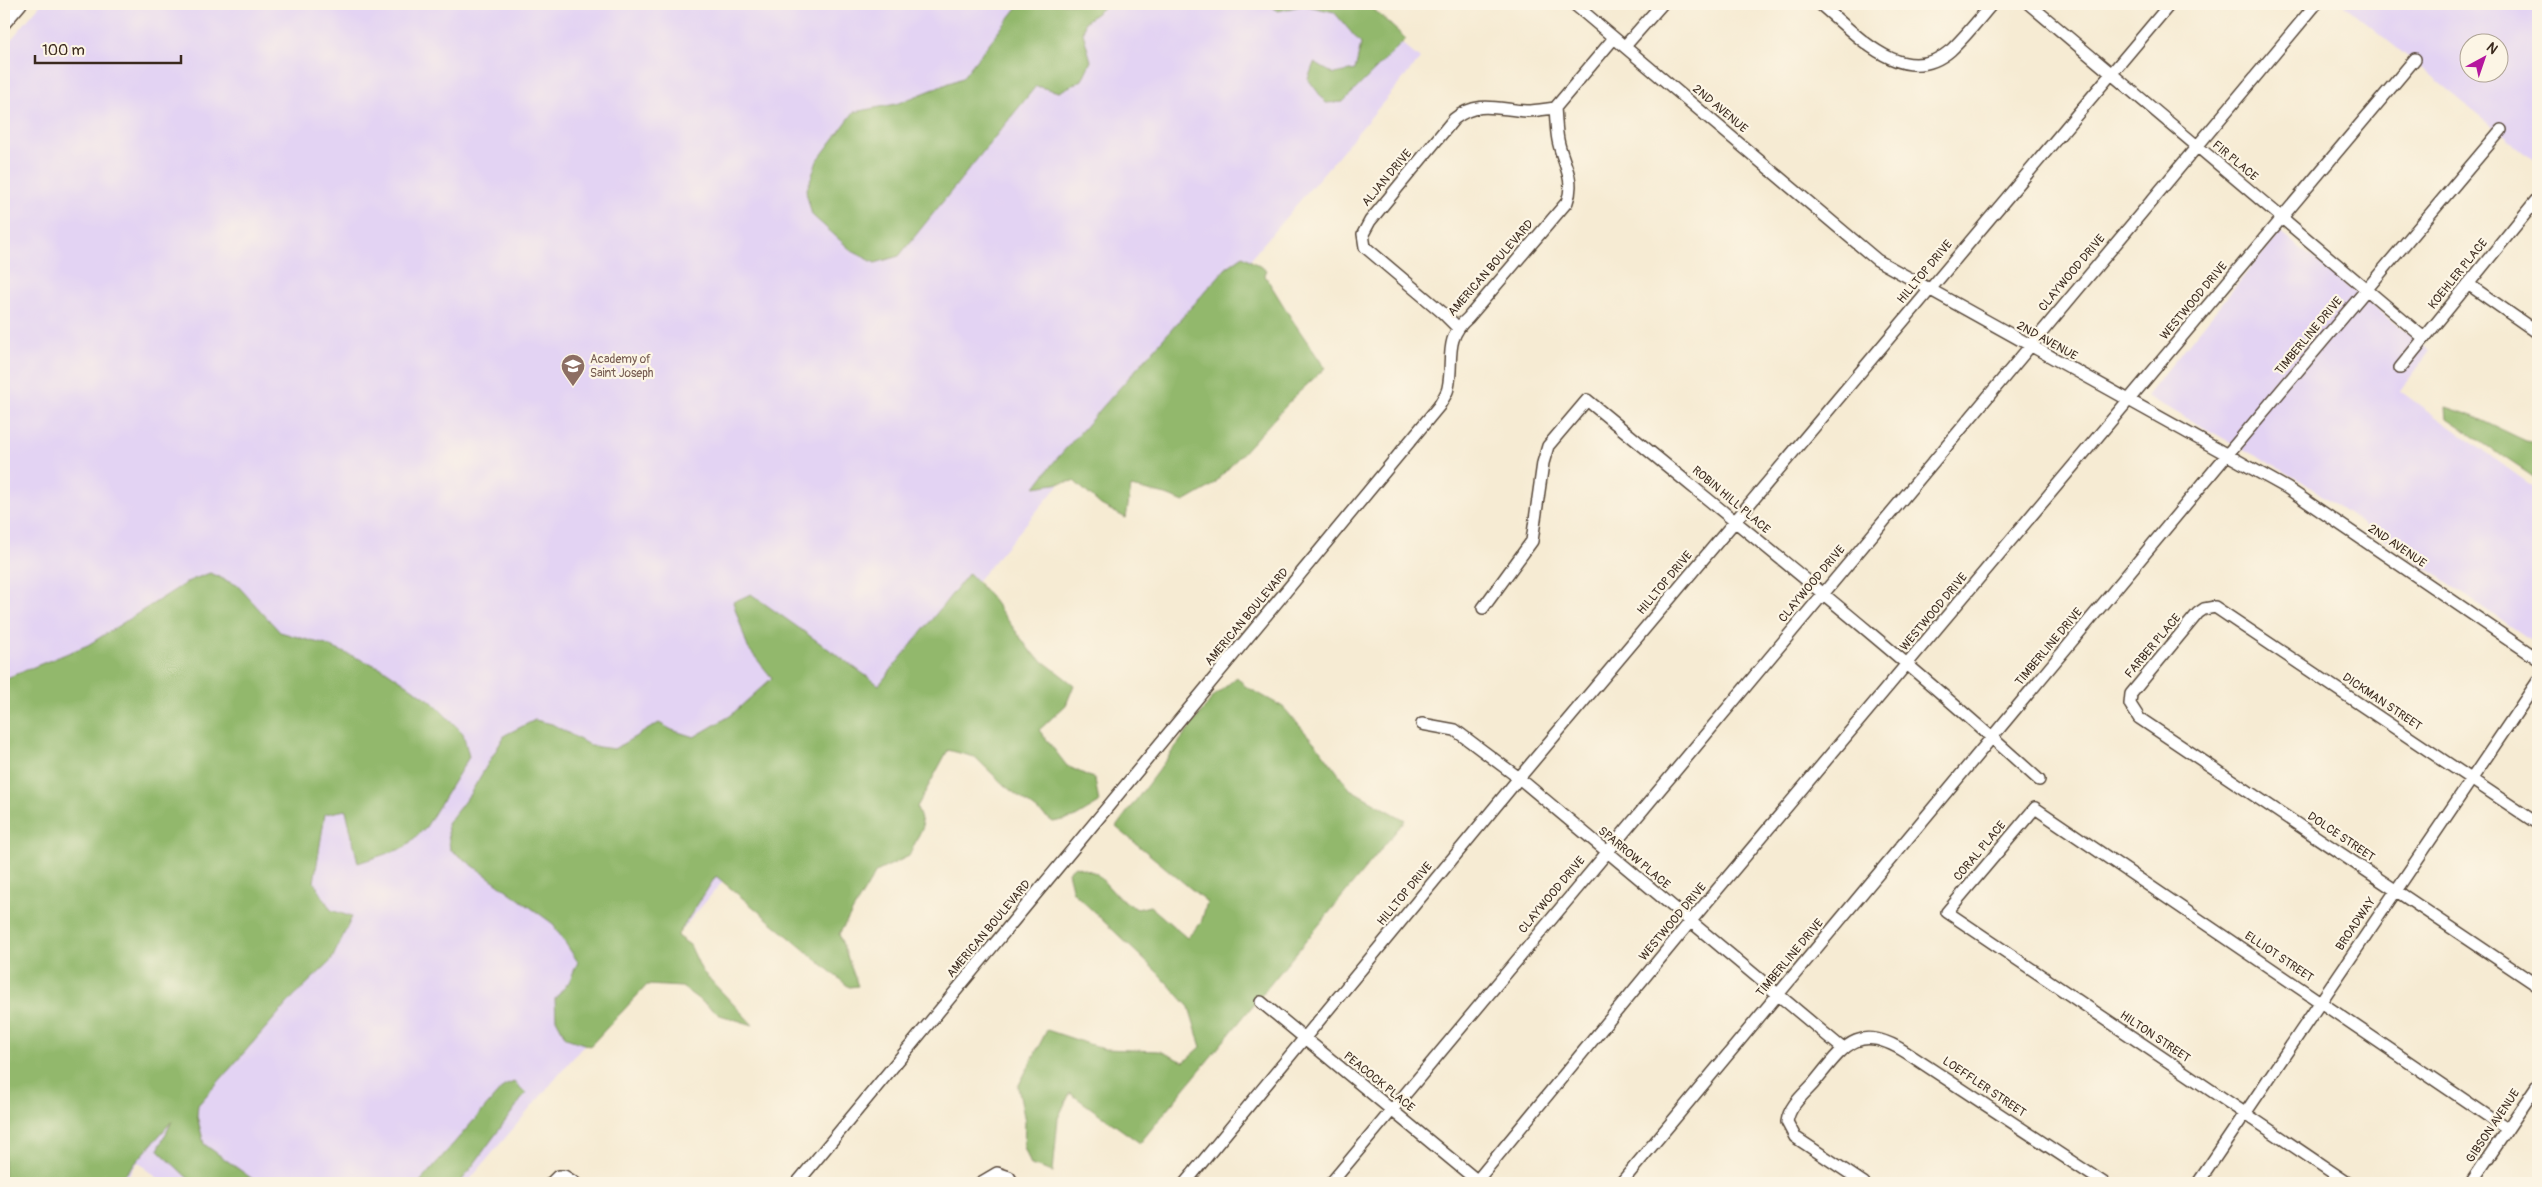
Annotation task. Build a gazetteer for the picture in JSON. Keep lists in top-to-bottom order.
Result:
{
  "streets": {
    "street": [
      "2ND AVENUE",
      "FIR PLACE",
      "ALJAN DRIVE",
      "AMERICAN BOULEVARD",
      "HILLTOP DRIVE",
      "CLAYWOOD DRIVE",
      "KOEHLER PLACE",
      "WESTWOOD DRIVE",
      "TIMBERLINE DRIVE",
      "ROBIN HILL PLACE",
      "FARBER PLACE",
      "DICKMAN STREET",
      "DOLCE STREET",
      "CORAL PLACE",
      "SPARROW PLACE",
      "BROADWAY",
      "ELLIOT STREET",
      "HILTON STREET",
      "PEACOCK PLACE",
      "LOEFFLER STREET",
      "GIBSON AVENUE"
    ]
  },
  "crossings": [
    ["2ND AVENUE", "HILLTOP DRIVE"],
    ["2ND AVENUE", "CLAYWOOD DRIVE"],
    ["2ND AVENUE", "WESTWOOD DRIVE"],
    ["2ND AVENUE", "TIMBERLINE DRIVE"],
    ["FIR PLACE", "HILLTOP DRIVE"],
    ["FIR PLACE", "CLAYWOOD DRIVE"],
    ["FIR PLACE", "KOEHLER PLACE"],
    ["FIR PLACE", "WESTWOOD DRIVE"],
    ["FIR PLACE", "TIMBERLINE DRIVE"],
    ["ALJAN DRIVE", "AMERICAN BOULEVARD"],
    ["HILLTOP DRIVE", "ROBIN HILL PLACE"],
    ["HILLTOP DRIVE", "SPARROW PLACE"],
    ["HILLTOP DRIVE", "PEACOCK PLACE"],
    ["CLAYWOOD DRIVE", "ROBIN HILL PLACE"],
    ["CLAYWOOD DRIVE", "SPARROW PLACE"],
    ["CLAYWOOD DRIVE", "PEACOCK PLACE"],
    ["WESTWOOD DRIVE", "ROBIN HILL PLACE"],
    ["WESTWOOD DRIVE", "SPARROW PLACE"],
    ["WESTWOOD DRIVE", "PEACOCK PLACE"],
    ["TIMBERLINE DRIVE", "ROBIN HILL PLACE"],
    ["TIMBERLINE DRIVE", "SPARROW PLACE"],
    ["FARBER PLACE", "DICKMAN STREET"],
    ["FARBER PLACE", "DOLCE STREET"],
    ["DICKMAN STREET", "BROADWAY"],
    ["DOLCE STREET", "BROADWAY"],
    ["CORAL PLACE", "ELLIOT STREET"],
    ["CORAL PLACE", "HILTON STREET"],
    ["SPARROW PLACE", "LOEFFLER STREET"],
    ["BROADWAY", "ELLIOT STREET"],
    ["BROADWAY", "HILTON STREET"],
    ["ELLIOT STREET", "GIBSON AVENUE"]
  ],
  "places": {
    "school or university": ["Academy of Saint Joseph"]
  },
  "scale_bar": "100 m",
  "north": "top right"
}
